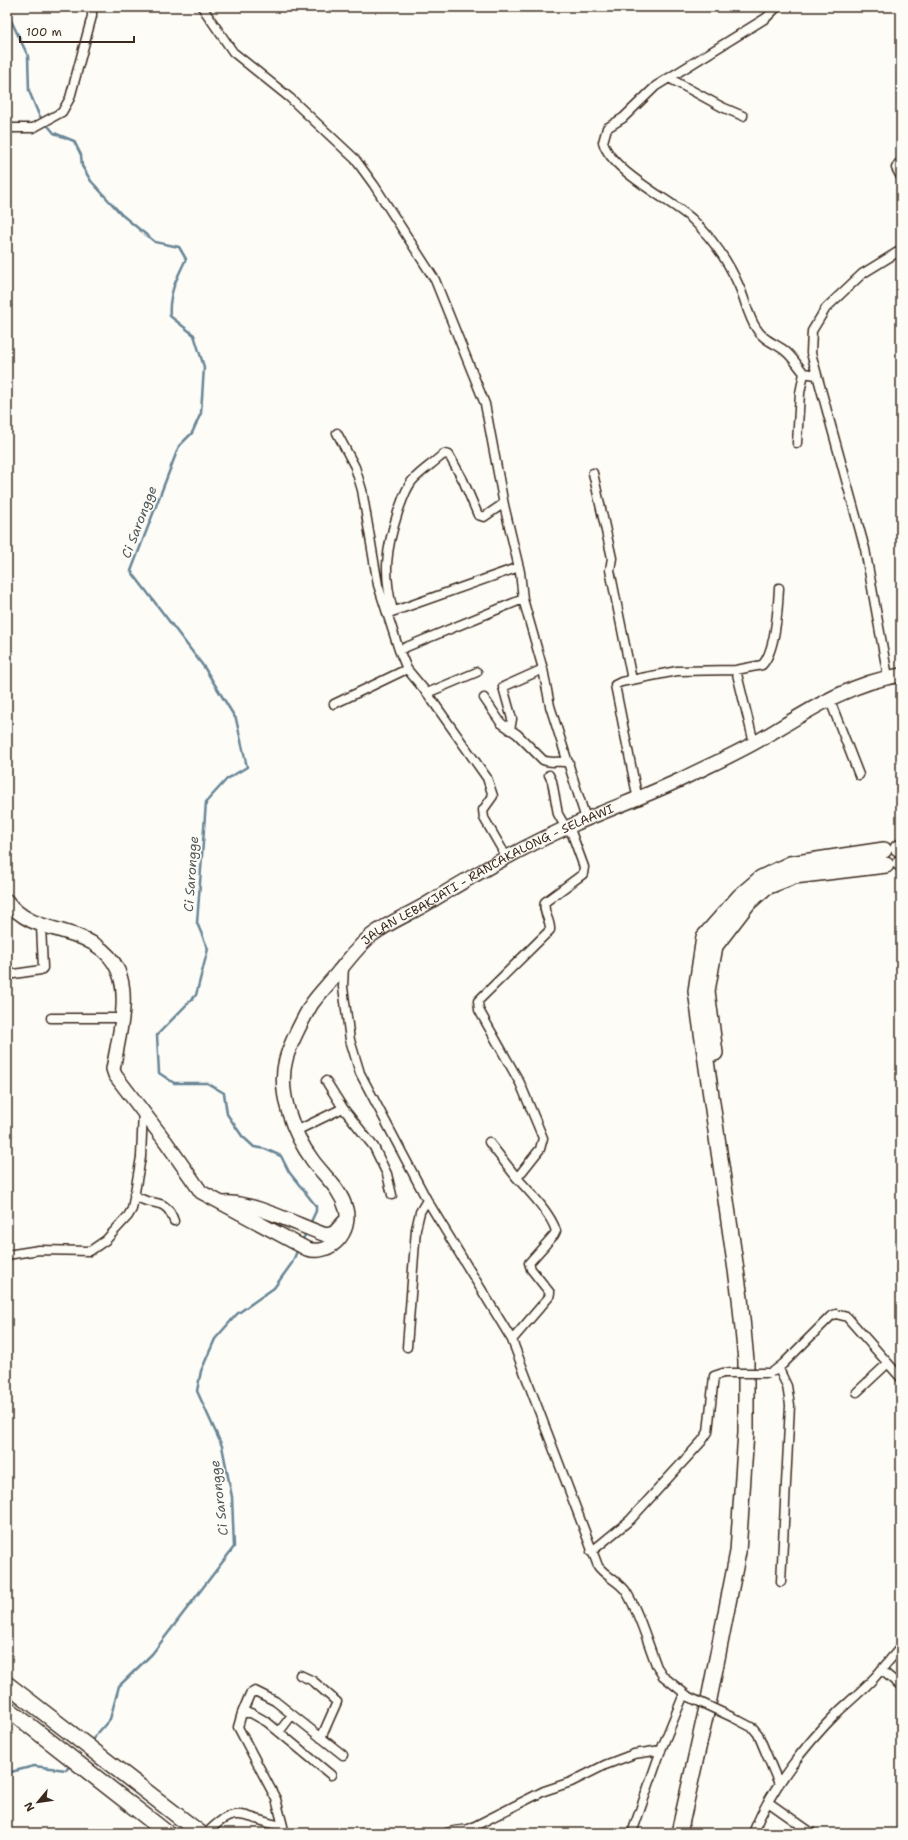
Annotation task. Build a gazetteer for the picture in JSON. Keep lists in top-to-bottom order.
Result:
{
  "streets": {
    "main road": ["JALAN LEBAKJATI - RANCAKALONG - SELAAWI"]
  },
  "water": ["Ci Sarongge"],
  "scale_bar": "100 m",
  "north": "bottom left"
}
